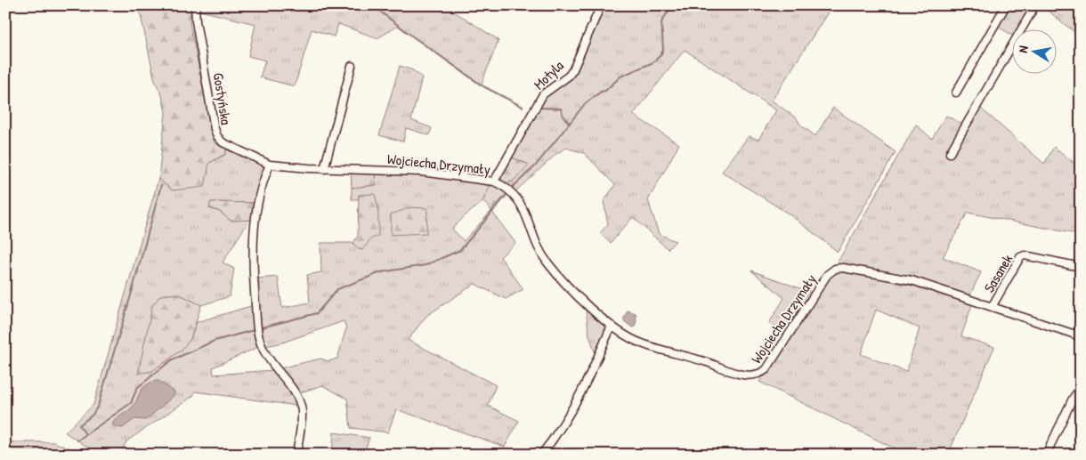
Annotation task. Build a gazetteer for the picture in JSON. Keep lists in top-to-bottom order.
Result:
{
  "streets": {
    "street": [
      "Motyla",
      "Gostyńska",
      "Wojciecha Drzymały",
      "Sasanek"
    ]
  },
  "crossings": [
    ["Motyla", "Wojciecha Drzymały"],
    ["Gostyńska", "Wojciecha Drzymały"],
    ["Wojciecha Drzymały", "Sasanek"]
  ],
  "north": "left"
}
